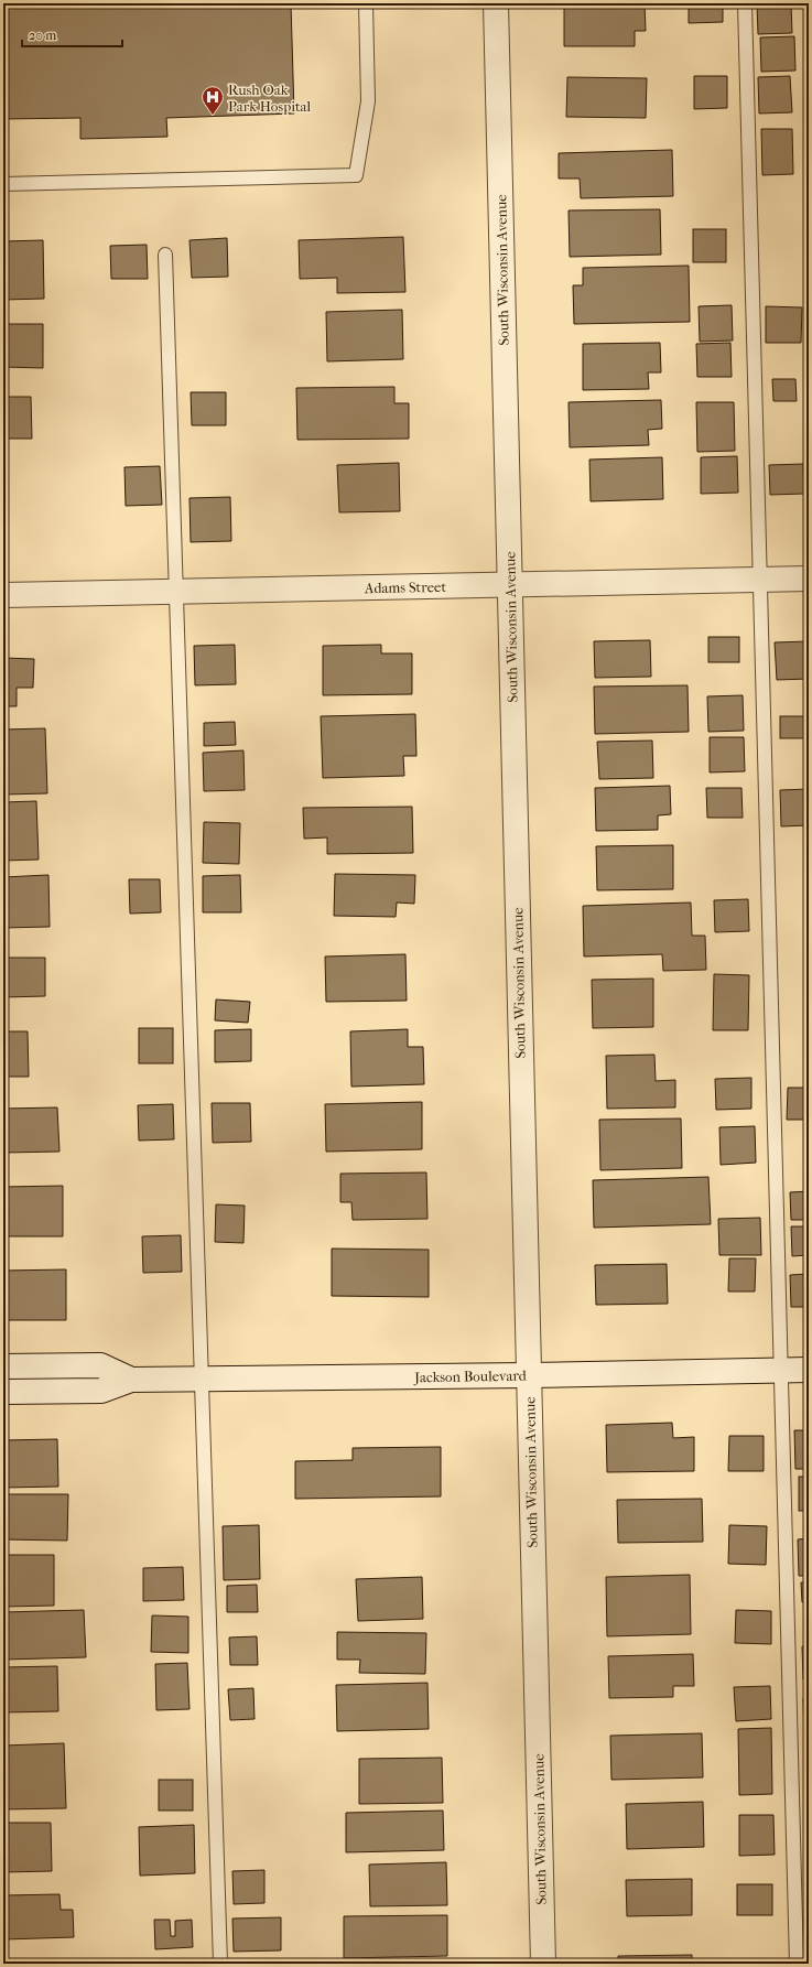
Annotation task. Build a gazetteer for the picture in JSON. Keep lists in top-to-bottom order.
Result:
{
  "streets": {
    "street": ["South Wisconsin Avenue", "Adams Street", "Jackson Boulevard"]
  },
  "crossings": [
    ["South Wisconsin Avenue", "Adams Street"],
    ["South Wisconsin Avenue", "Jackson Boulevard"]
  ],
  "places": {
    "hospital": ["Rush Oak Park Hospital"]
  },
  "scale_bar": "20 m"
}
